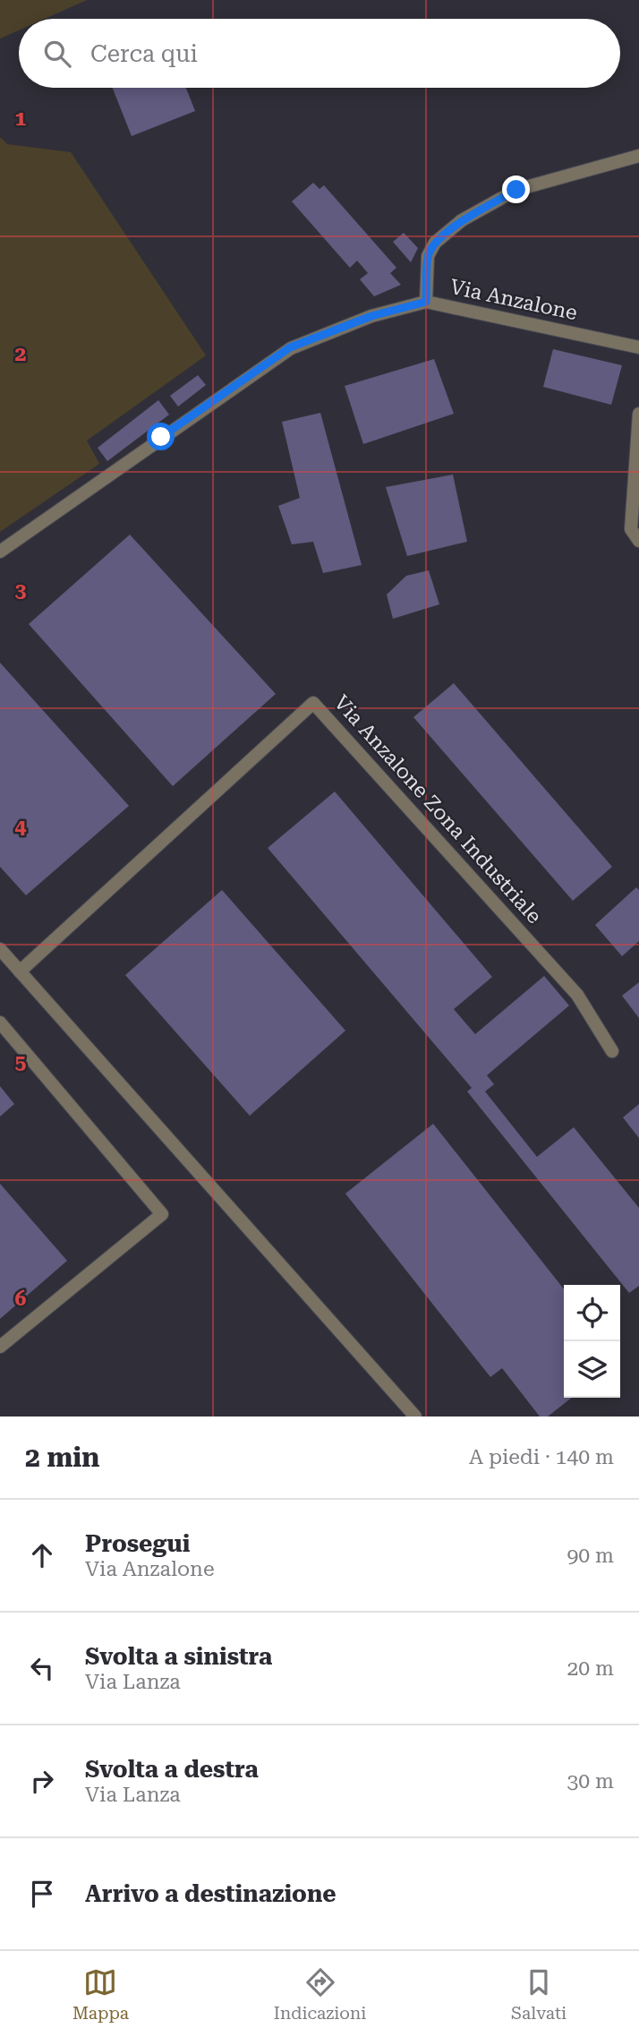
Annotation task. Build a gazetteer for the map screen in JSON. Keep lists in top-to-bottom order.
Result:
{
  "streets": {
    "street": ["Via Anzalone", "Via Anzalone Zona Industriale"]
  },
  "page": {
    "search": "Cerca qui",
    "heading": ["2 min", "A piedi · 140 m"],
    "list": [
      ["Prosegui", "Via Anzalone", "90 m"],
      ["Svolta a sinistra", "Via Lanza", "20 m"],
      ["Svolta a destra", "Via Lanza", "30 m"],
      "Arrivo a destinazione"
    ],
    "nav": ["Mappa", "Indicazioni", "Salvati"]
  },
  "grid": {
    "rows": [
      "1",
      "2",
      "3",
      "4",
      "5",
      "6"
    ]
  }
}
